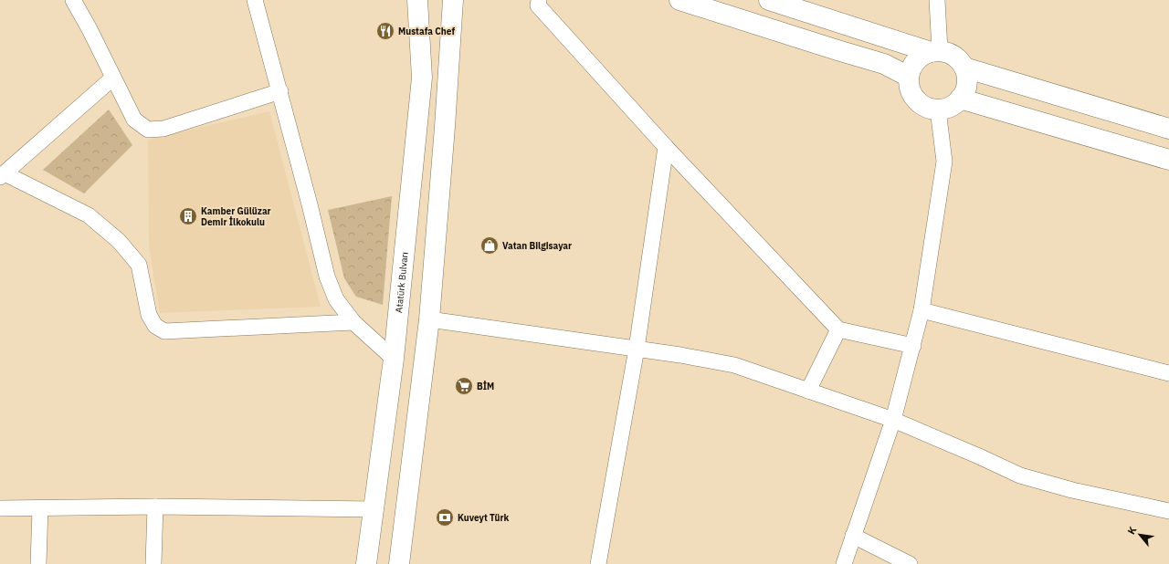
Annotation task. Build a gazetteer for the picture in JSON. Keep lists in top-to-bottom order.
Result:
{
  "streets": {
    "main road": ["Atatürk Bulvarı"]
  },
  "places": {
    "restaurant": ["Mustafa Chef"],
    "building": ["Kamber Gülüzar Demir İlkokulu"],
    "shop": ["Vatan Bilgisayar"],
    "supermarket": ["BİM"],
    "bank": ["Kuveyt Türk"]
  },
  "north": "top left"
}
